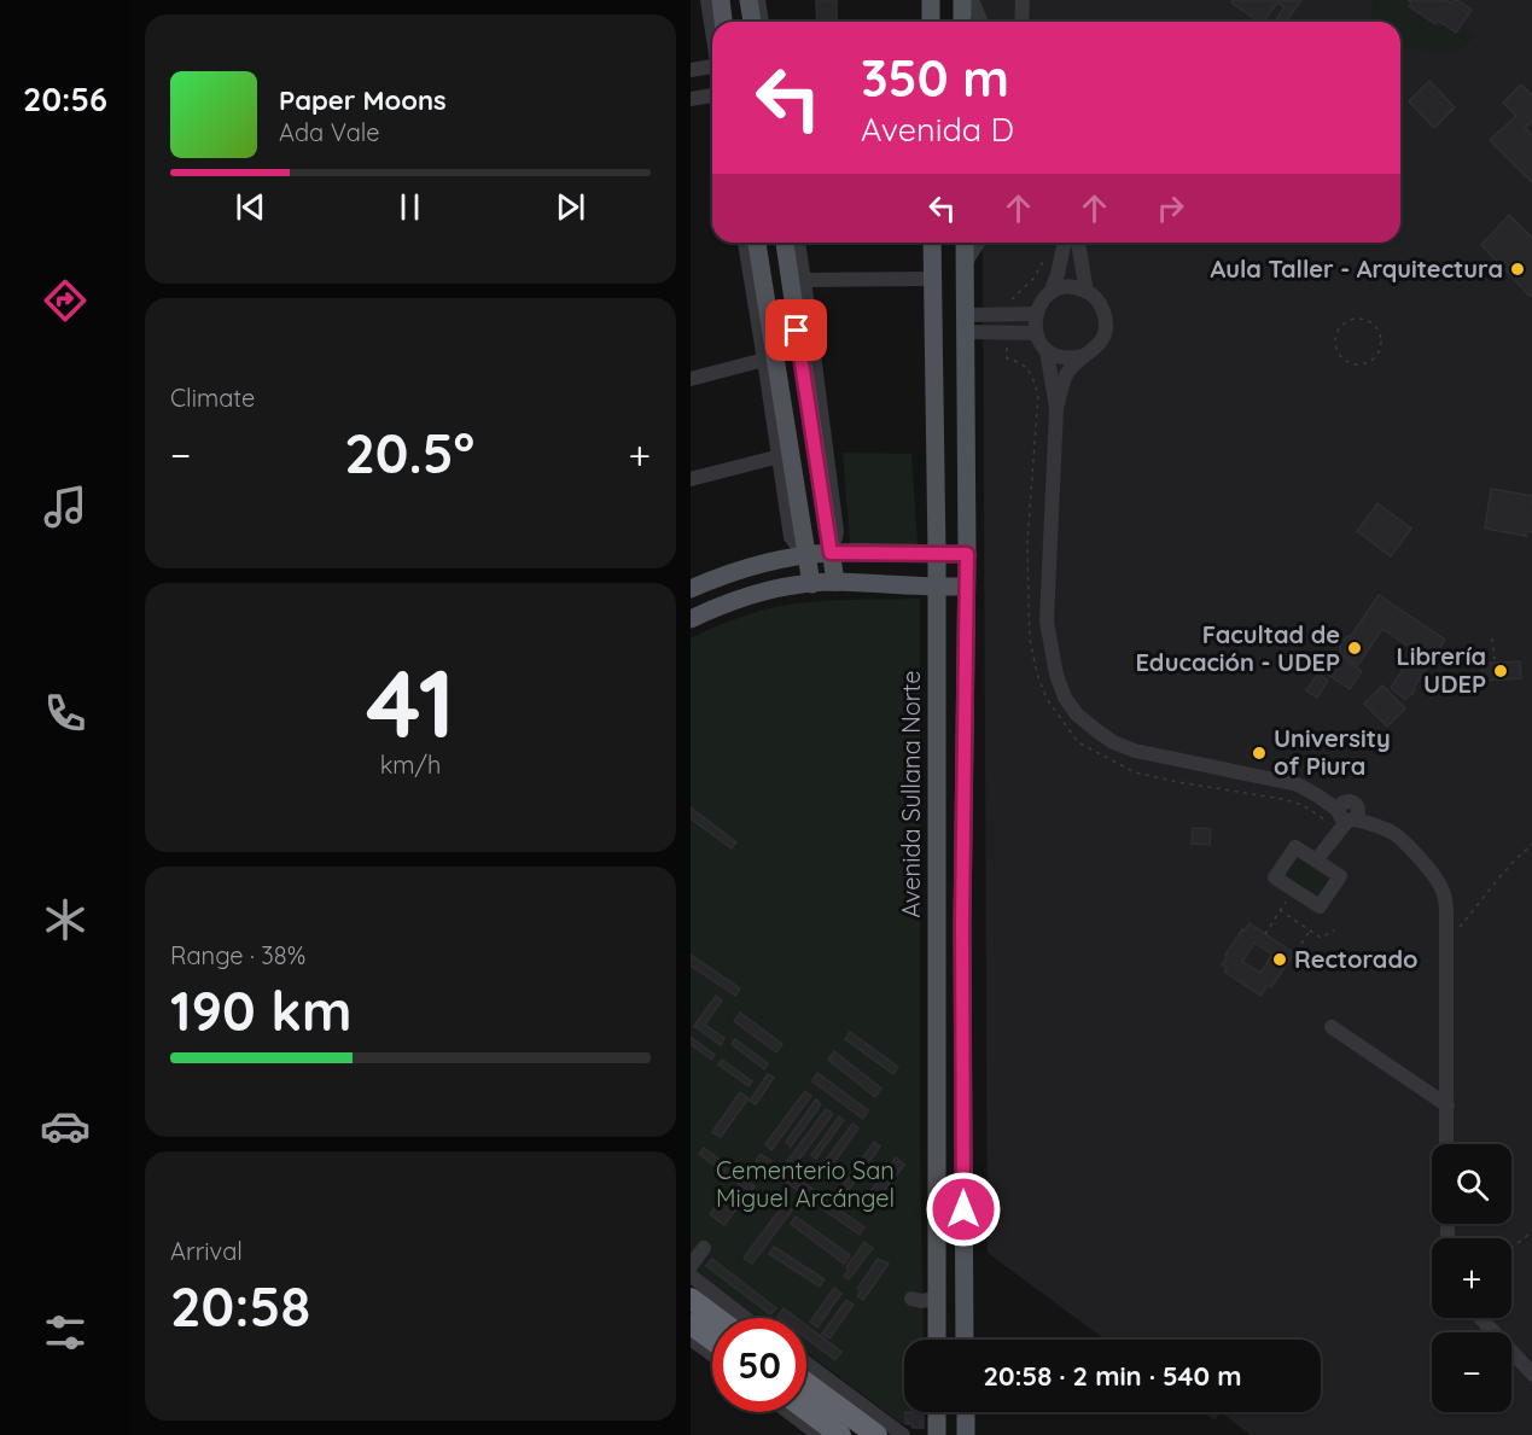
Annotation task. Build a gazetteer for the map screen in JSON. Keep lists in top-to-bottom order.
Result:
{
  "streets": {
    "main road": ["Avenida Sullana Norte"]
  },
  "parks": ["Cementerio San Miguel Arcángel"],
  "places": [
    "Aula Taller - Arquitectura",
    "Facultad de Educación - UDEP",
    "Librería UDEP",
    "University of Piura",
    "Rectorado"
  ],
  "page": {
    "tabs": "20:56",
    "turn": ["350 m", "Avenida D"],
    "song": ["Paper Moons", "Ada Vale"],
    "tile": [
      "Climate",
      ["41", "km/h"],
      ["Range · 38%", "190 km"],
      ["Arrival", "20:58"]
    ],
    "heat": ["−", "20.5°", "+"],
    "map_buttons": ["+", "−"],
    "limit": "50",
    "trip": "20:58 · 2 min · 540 m"
  }
}
